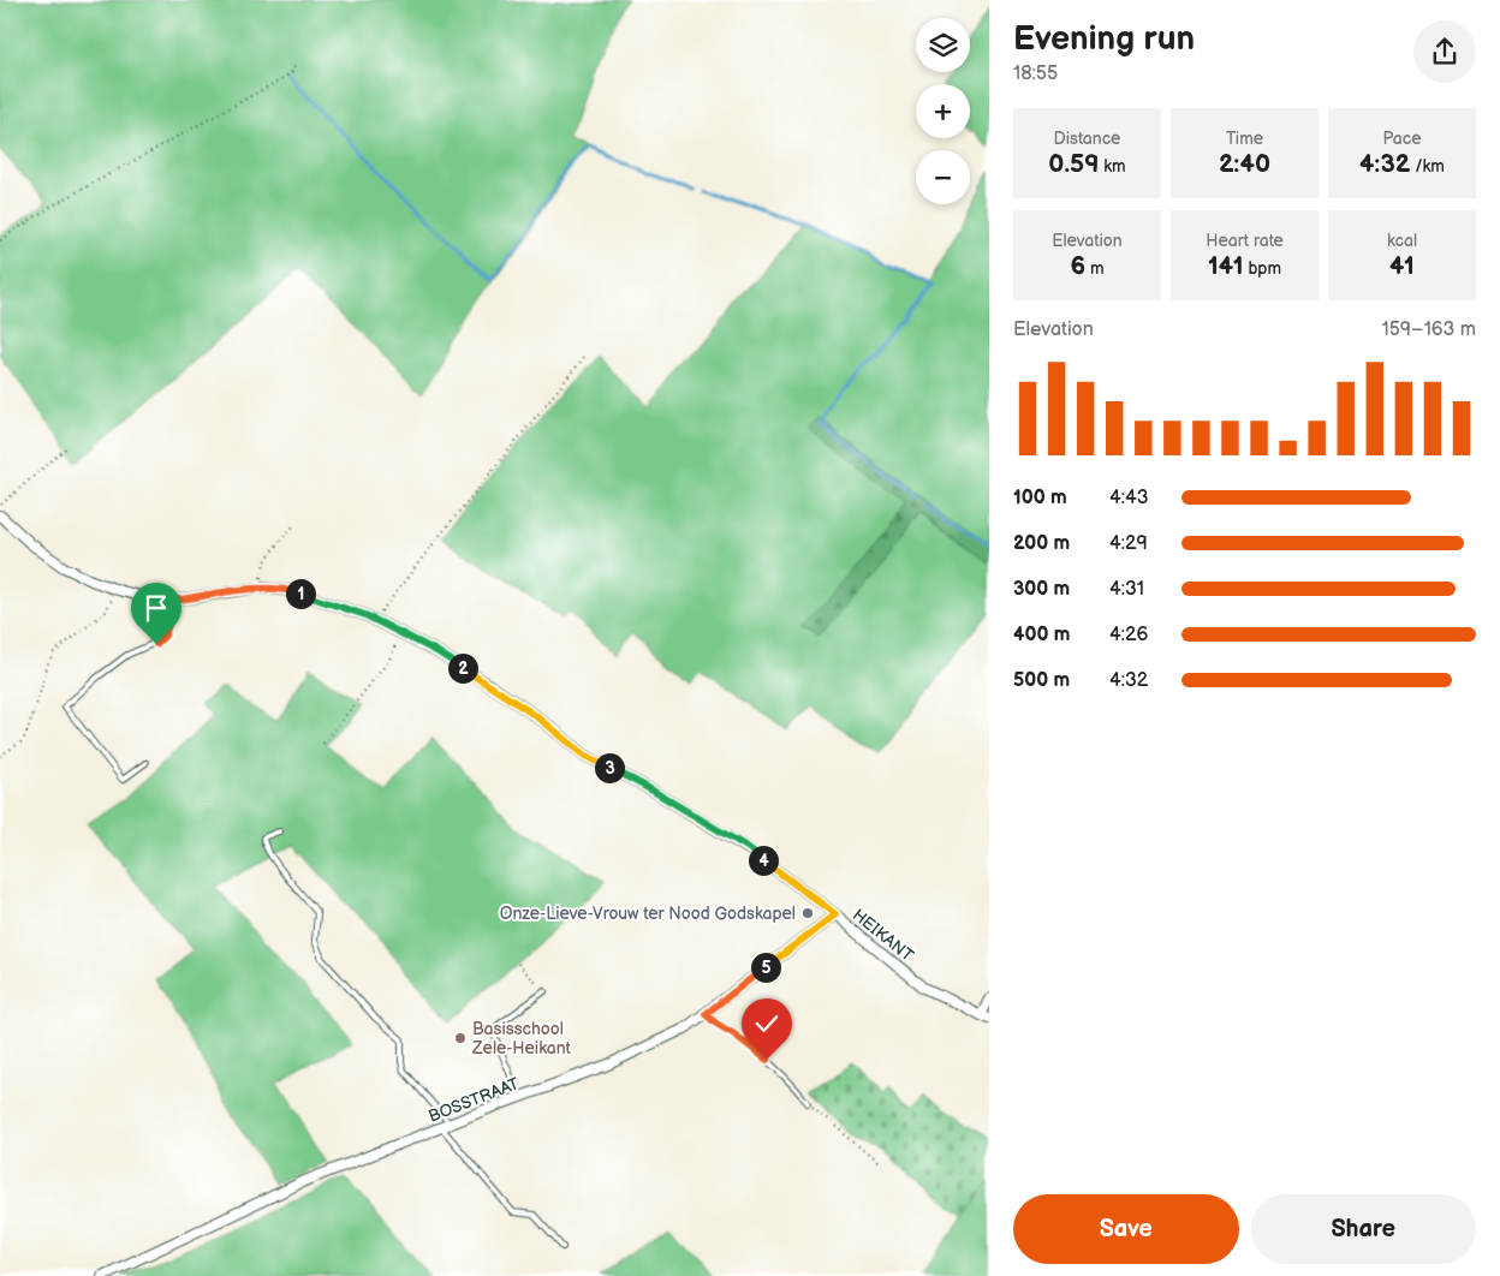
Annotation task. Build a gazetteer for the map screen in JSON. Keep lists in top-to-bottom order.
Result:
{
  "streets": {
    "street": ["HEIKANT", "BOSSTRAAT"]
  },
  "crossings": [
    ["HEIKANT", "BOSSTRAAT"]
  ],
  "places": ["Onze-Lieve-Vrouw ter Nood Godskapel", "Basisschool Zele-Heikant"],
  "page": {
    "heading": ["Evening run", "18:55"],
    "map_buttons": ["+", "−"],
    "stats": [
      ["Distance", "0.59 km"],
      ["Time", "2:40"],
      ["Pace", "4:32 /km"],
      ["Elevation", "6 m"],
      ["Heart rate", "141 bpm"],
      ["kcal", "41"]
    ],
    "chart": ["Elevation", "159–163 m"],
    "list": [
      {
        "name": "100 m",
        "note": "4:43"
      },
      {
        "name": "200 m",
        "note": "4:29"
      },
      {
        "name": "300 m",
        "note": "4:31"
      },
      {
        "name": "400 m",
        "note": "4:26"
      },
      {
        "name": "500 m",
        "note": "4:32"
      }
    ],
    "pins": [
      "1",
      "2",
      "3",
      "4",
      "5"
    ],
    "buttons": ["Save", "Share"]
  }
}
